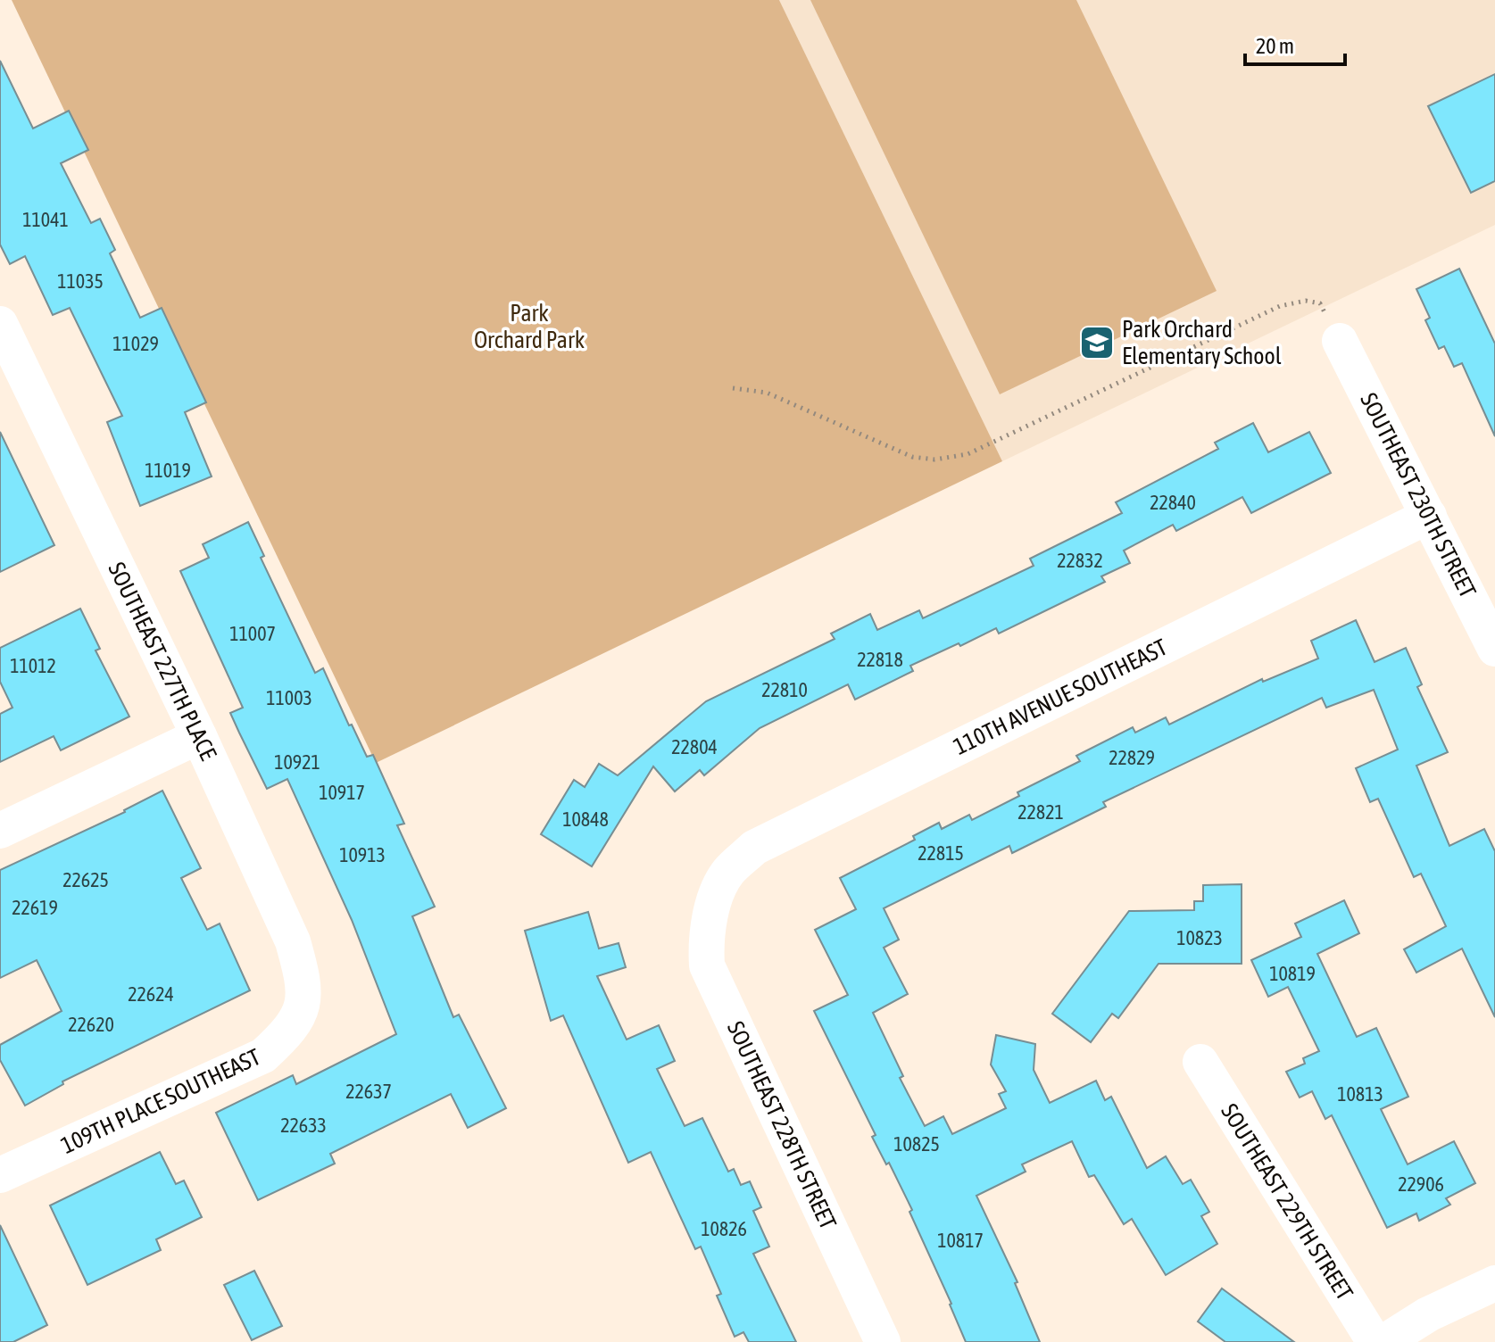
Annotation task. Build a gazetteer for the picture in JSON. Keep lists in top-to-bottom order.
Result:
{
  "streets": {
    "street": [
      "SOUTHEAST 230TH STREET",
      "SOUTHEAST 227TH PLACE",
      "110TH AVENUE SOUTHEAST",
      "109TH PLACE SOUTHEAST",
      "SOUTHEAST 228TH STREET",
      "SOUTHEAST 229TH STREET"
    ]
  },
  "crossings": [
    ["SOUTHEAST 230TH STREET", "110TH AVENUE SOUTHEAST"],
    ["SOUTHEAST 227TH PLACE", "109TH PLACE SOUTHEAST"],
    ["110TH AVENUE SOUTHEAST", "SOUTHEAST 228TH STREET"]
  ],
  "parks": ["Park Orchard Park"],
  "places": {
    "school or university": ["Park Orchard Elementary School"]
  },
  "house_numbers": [
    "11041",
    "11035",
    "11029",
    "11019",
    "22840",
    "22832",
    "11007",
    "22818",
    "11012",
    "22810",
    "11003",
    "22804",
    "22829",
    "10921",
    "10917",
    "22821",
    "10848",
    "22815",
    "10913",
    "22625",
    "22619",
    "10823",
    "10819",
    "22624",
    "22620",
    "22637",
    "10813",
    "22633",
    "10825",
    "22906",
    "10826",
    "10817"
  ],
  "scale_bar": "20 m"
}
